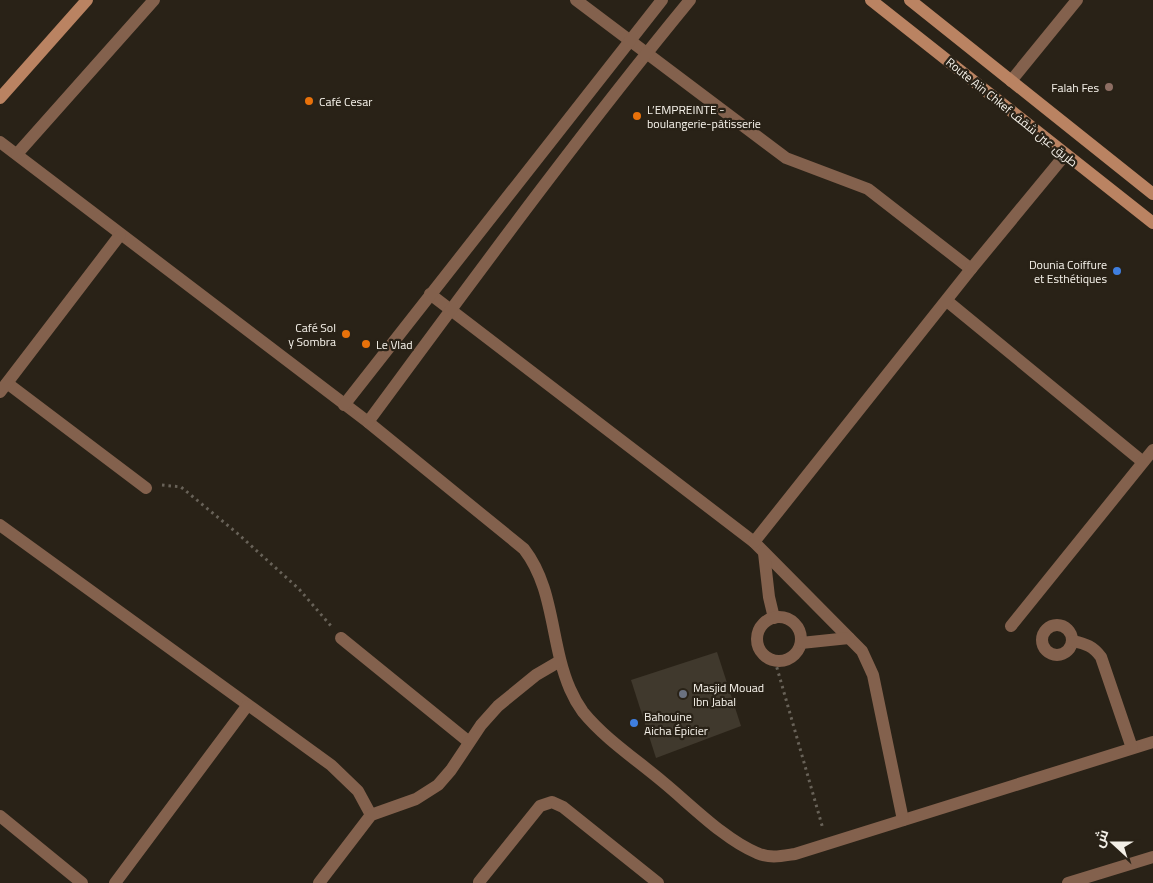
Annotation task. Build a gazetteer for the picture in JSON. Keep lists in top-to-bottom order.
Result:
{
  "streets": {
    "main road": ["Route Aïn Chkef طريق عين شقف"]
  },
  "places": [
    "Falah Fes",
    "Café Cesar",
    "L’EMPREINTE - boulangerie-pâtisserie",
    "Dounia Coiffure et Esthétiques",
    "Café Sol y Sombra",
    "Le Vlad",
    "Masjid Mouad Ibn Jabal",
    "Bahouine Aicha Épicier"
  ],
  "north": "left"
}
